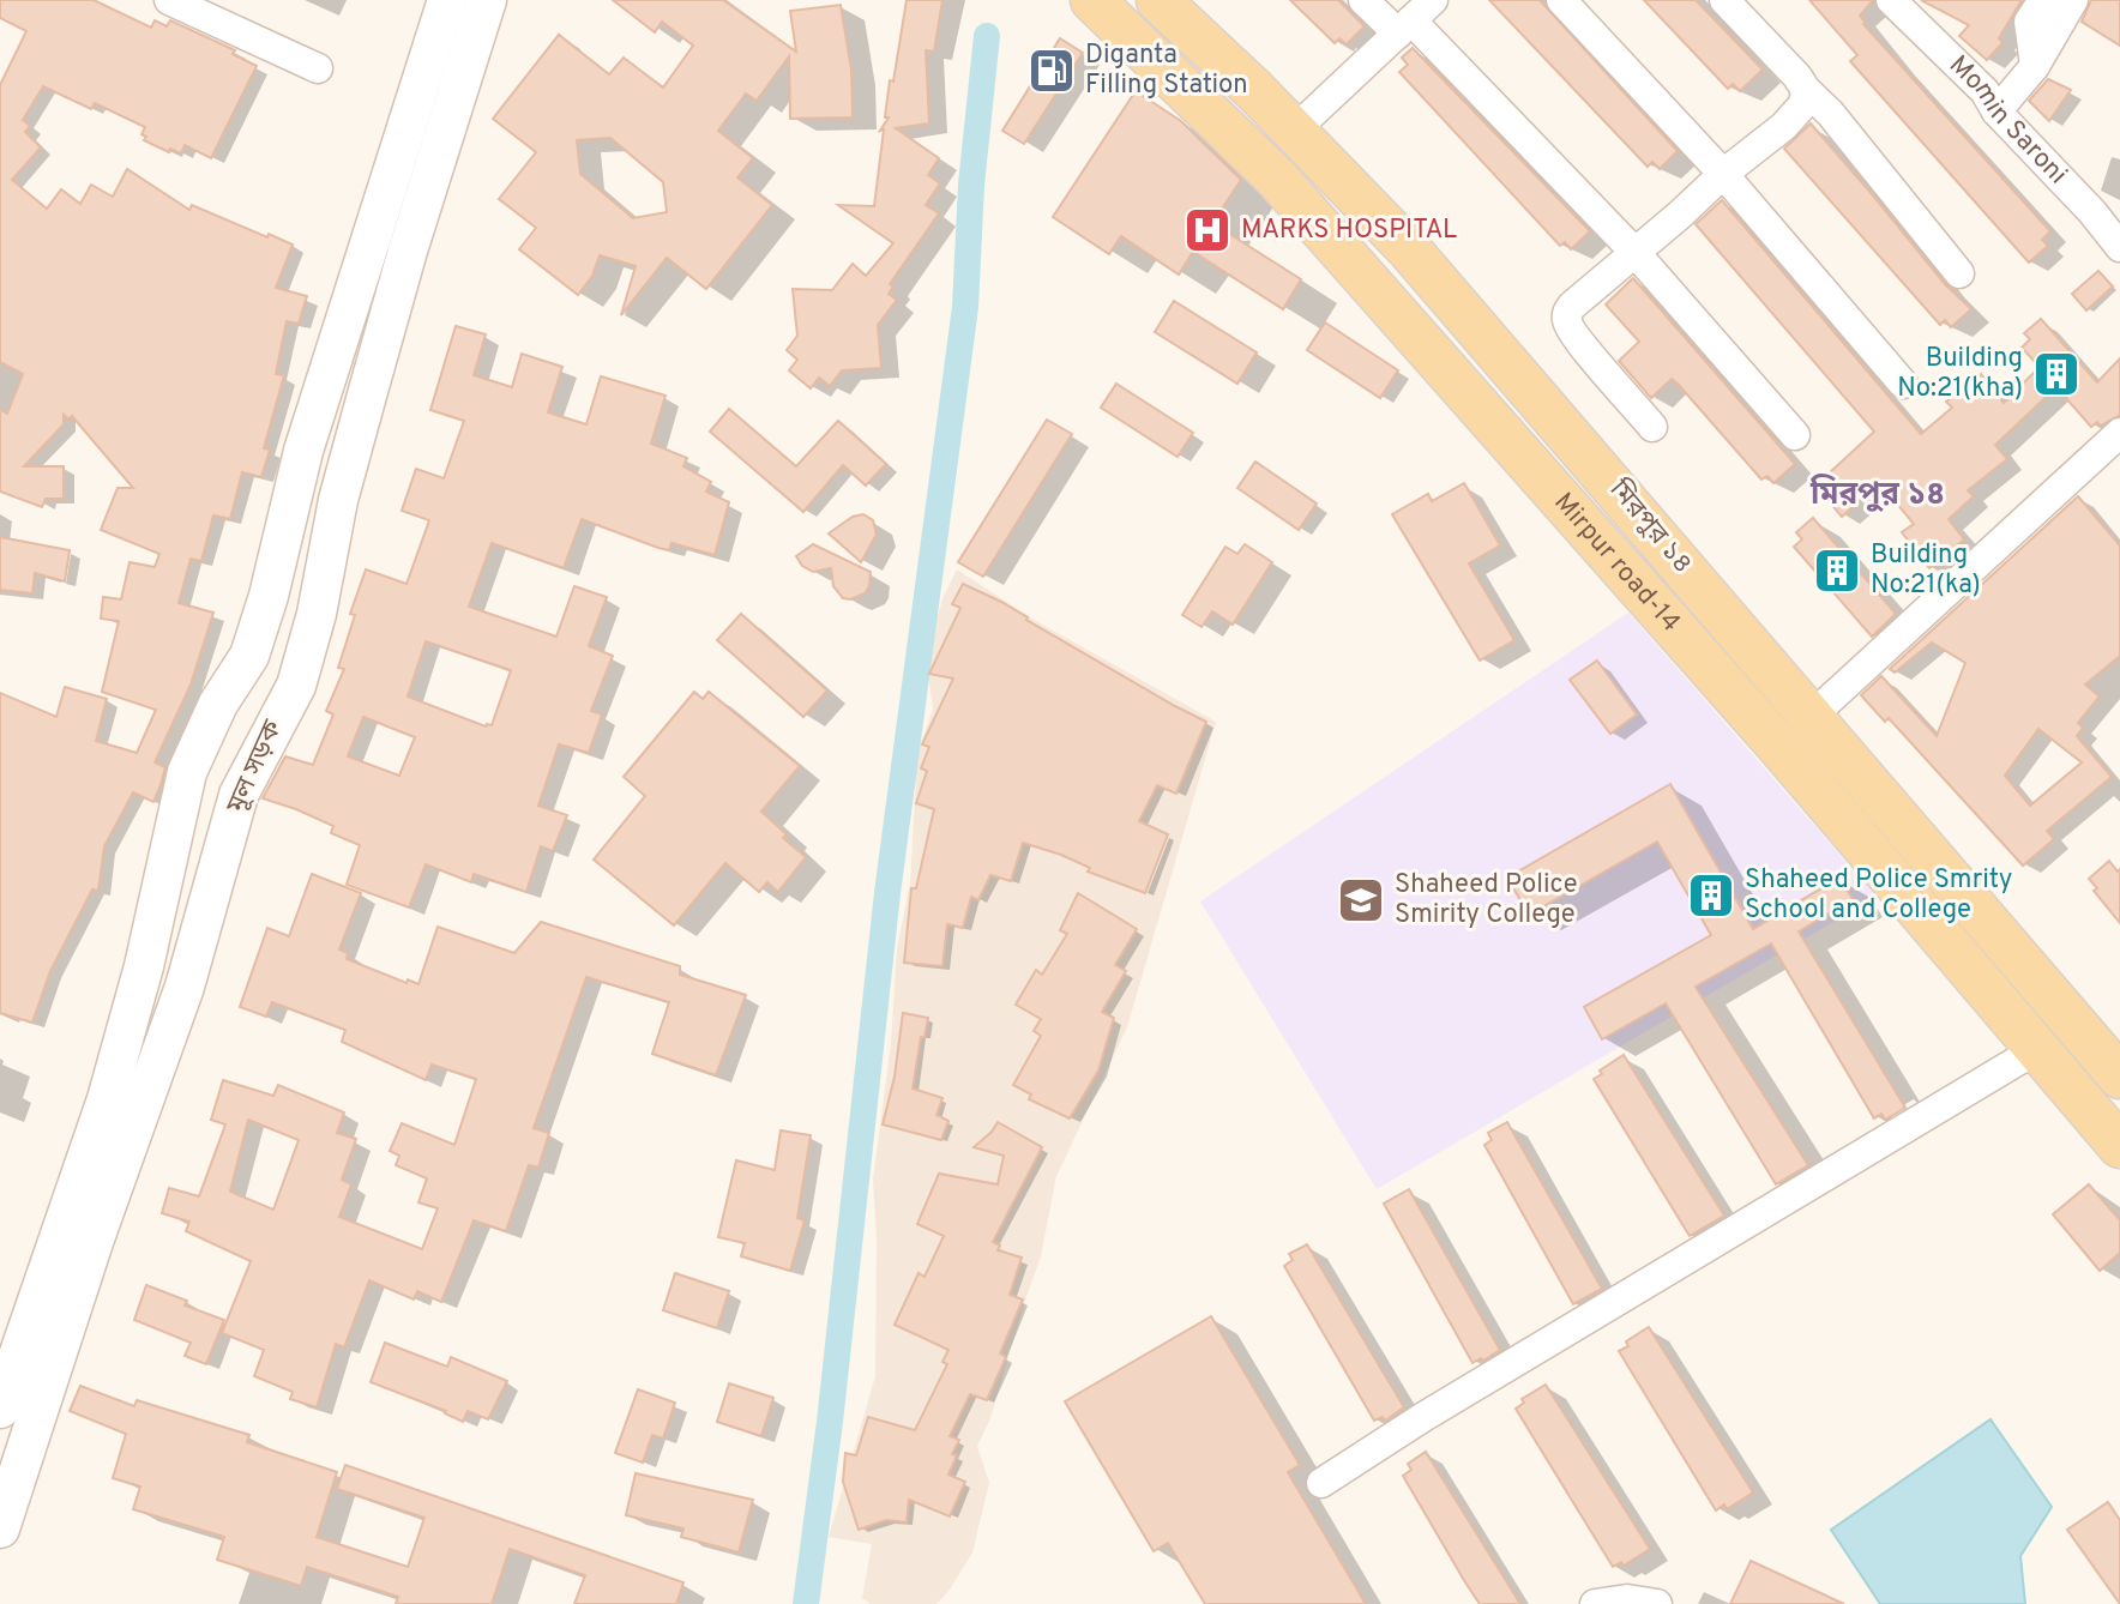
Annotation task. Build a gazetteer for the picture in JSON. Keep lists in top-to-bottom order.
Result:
{
  "streets": {
    "main road": ["মিরপুর ১৪", "Mirpur road-14"],
    "street": ["Momin Saroni", "মূল সড়ক"]
  },
  "districts": ["মিরপুর ১৪"],
  "places": {
    "fuel station": ["Diganta Filling Station"],
    "hospital": ["MARKS HOSPITAL"],
    "building": ["Building No:21(kha)", "Building No:21(ka)", "Shaheed Police Smrity School and College"],
    "school or university": ["Shaheed Police Smirity College"]
  }
}
